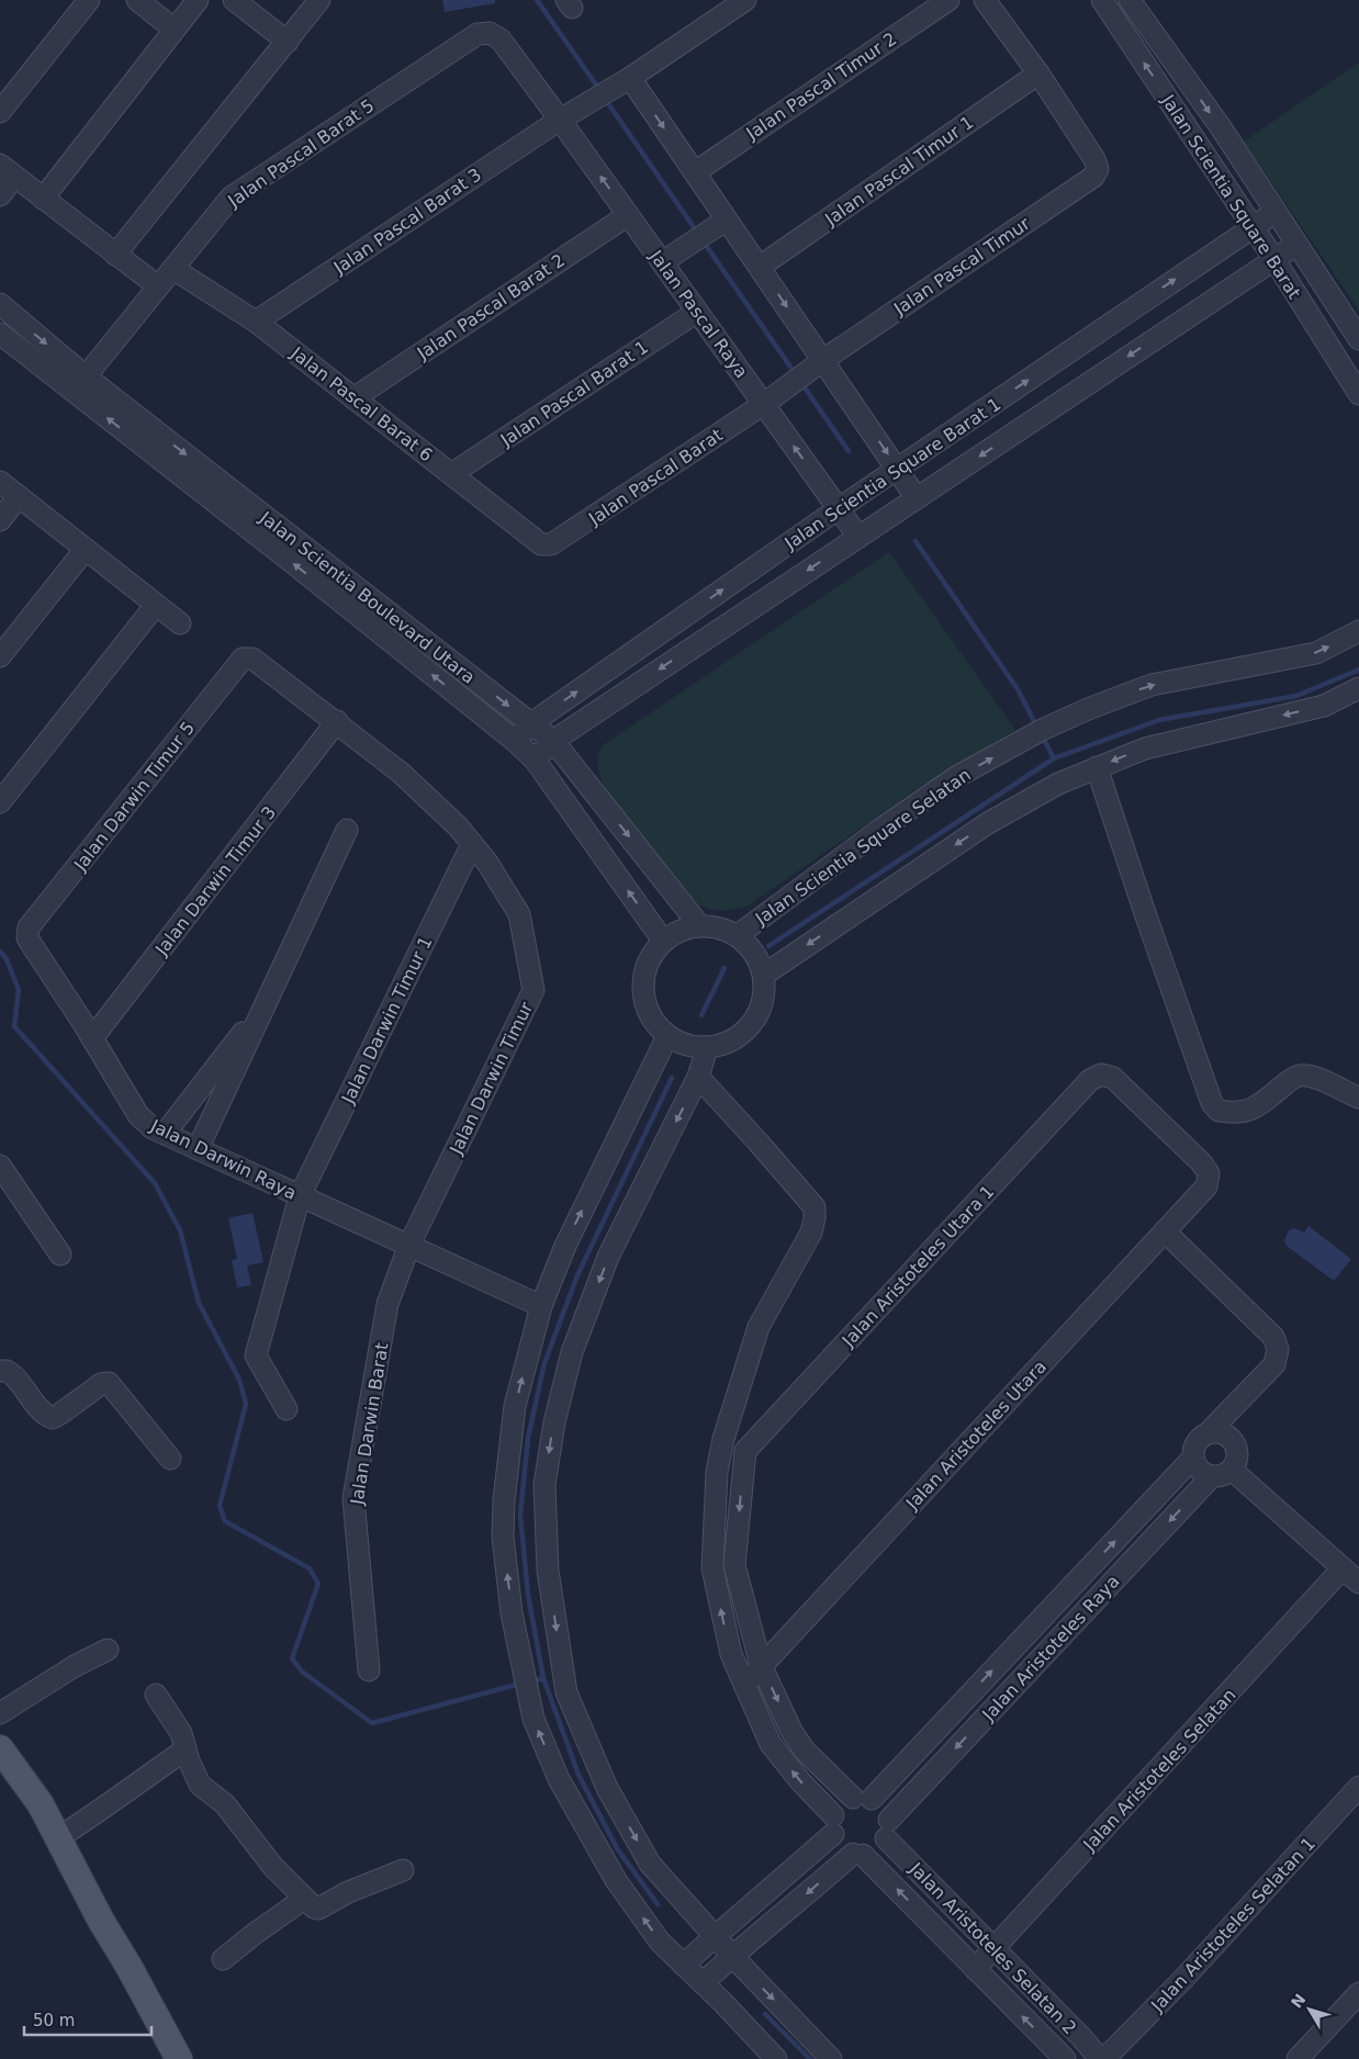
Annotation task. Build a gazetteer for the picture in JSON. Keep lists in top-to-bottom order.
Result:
{
  "streets": {
    "street": [
      "Jalan Pascal Timur 2",
      "Jalan Pascal Barat 5",
      "Jalan Pascal Timur 1",
      "Jalan Scientia Square Barat",
      "Jalan Pascal Barat 3",
      "Jalan Pascal Timur",
      "Jalan Pascal Barat 2",
      "Jalan Pascal Raya",
      "Jalan Pascal Barat 1",
      "Jalan Pascal Barat 6",
      "Jalan Scientia Square Barat 1",
      "Jalan Pascal Barat",
      "Jalan Scientia Boulevard Utara",
      "Jalan Darwin Timur 5",
      "Jalan Scientia Square Selatan",
      "Jalan Darwin Timur 3",
      "Jalan Darwin Timur 1",
      "Jalan Darwin Timur",
      "Jalan Darwin Raya",
      "Jalan Aristoteles Utara 1",
      "Jalan Darwin Barat",
      "Jalan Aristoteles Utara",
      "Jalan Aristoteles Raya",
      "Jalan Aristoteles Selatan",
      "Jalan Aristoteles Selatan 1",
      "Jalan Aristoteles Selatan 2"
    ]
  },
  "crossings": [
    ["Jalan Pascal Barat 5", "Jalan Pascal Raya"],
    ["Jalan Pascal Barat 5", "Jalan Pascal Barat 6"],
    ["Jalan Pascal Barat 5", "Jalan Scientia Boulevard Utara"],
    ["Jalan Pascal Timur 1", "Jalan Pascal Timur"],
    ["Jalan Scientia Square Barat", "Jalan Scientia Square Barat 1"],
    ["Jalan Pascal Barat 3", "Jalan Pascal Raya"],
    ["Jalan Pascal Barat 3", "Jalan Pascal Barat 6"],
    ["Jalan Pascal Timur", "Jalan Pascal Barat"],
    ["Jalan Pascal Barat 2", "Jalan Pascal Raya"],
    ["Jalan Pascal Barat 2", "Jalan Pascal Barat 6"],
    ["Jalan Pascal Raya", "Jalan Pascal Barat 1"],
    ["Jalan Pascal Raya", "Jalan Scientia Square Barat 1"],
    ["Jalan Pascal Raya", "Jalan Pascal Barat"],
    ["Jalan Pascal Barat 1", "Jalan Pascal Barat 6"],
    ["Jalan Pascal Barat 6", "Jalan Pascal Barat"],
    ["Jalan Scientia Square Barat 1", "Jalan Scientia Boulevard Utara"],
    ["Jalan Scientia Boulevard Utara", "Jalan Scientia Square Selatan"],
    ["Jalan Darwin Timur 5", "Jalan Darwin Timur"],
    ["Jalan Darwin Timur 5", "Jalan Darwin Raya"],
    ["Jalan Darwin Timur 3", "Jalan Darwin Timur"],
    ["Jalan Darwin Timur 3", "Jalan Darwin Raya"],
    ["Jalan Darwin Timur 1", "Jalan Darwin Timur"],
    ["Jalan Darwin Timur 1", "Jalan Darwin Raya"],
    ["Jalan Darwin Timur", "Jalan Darwin Raya"],
    ["Jalan Darwin Timur", "Jalan Darwin Barat"],
    ["Jalan Darwin Raya", "Jalan Darwin Barat"],
    ["Jalan Aristoteles Utara 1", "Jalan Aristoteles Utara"],
    ["Jalan Aristoteles Utara", "Jalan Aristoteles Raya"],
    ["Jalan Aristoteles Raya", "Jalan Aristoteles Selatan 2"],
    ["Jalan Aristoteles Selatan", "Jalan Aristoteles Selatan 2"]
  ],
  "scale_bar": "50 m",
  "north": "top left"
}
